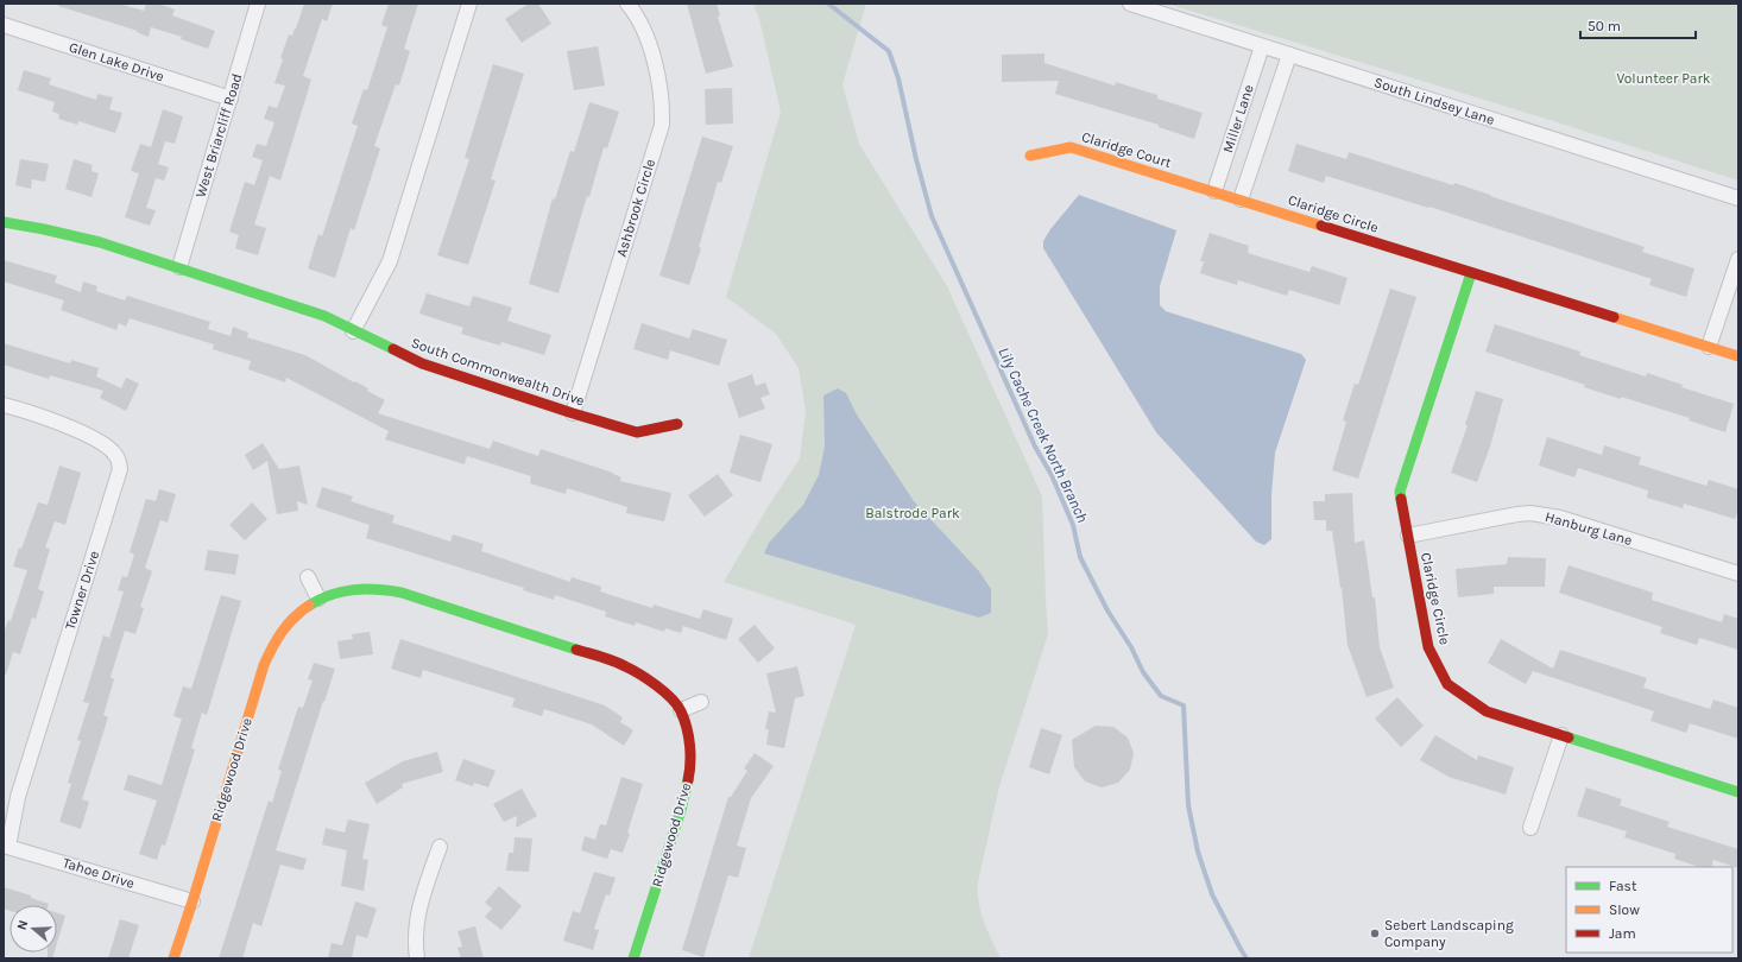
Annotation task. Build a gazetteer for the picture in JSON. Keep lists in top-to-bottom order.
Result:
{
  "streets": {
    "street": [
      "Glen Lake Drive",
      "South Lindsey Lane",
      "Miller Lane",
      "West Briarcliff Road",
      "Claridge Court",
      "Ashbrook Circle",
      "Claridge Circle",
      "South Commonwealth Drive",
      "Hanburg Lane",
      "Towner Drive",
      "Ridgewood Drive",
      "Tahoe Drive"
    ]
  },
  "crossings": [
    ["Glen Lake Drive", "West Briarcliff Road"],
    ["South Lindsey Lane", "Miller Lane"],
    ["Miller Lane", "Claridge Court"],
    ["Miller Lane", "Claridge Circle"],
    ["West Briarcliff Road", "South Commonwealth Drive"],
    ["Claridge Court", "Claridge Circle"],
    ["Ashbrook Circle", "South Commonwealth Drive"],
    ["Claridge Circle", "Hanburg Lane"],
    ["Towner Drive", "Tahoe Drive"],
    ["Ridgewood Drive", "Tahoe Drive"]
  ],
  "water": ["Lily Cache Creek North Branch"],
  "parks": ["Volunteer Park", "Balstrode Park"],
  "places": ["Sebert Landscaping Company"],
  "legend": ["Fast", "Slow", "Jam"],
  "scale_bar": "50 m",
  "north": "left"
}
